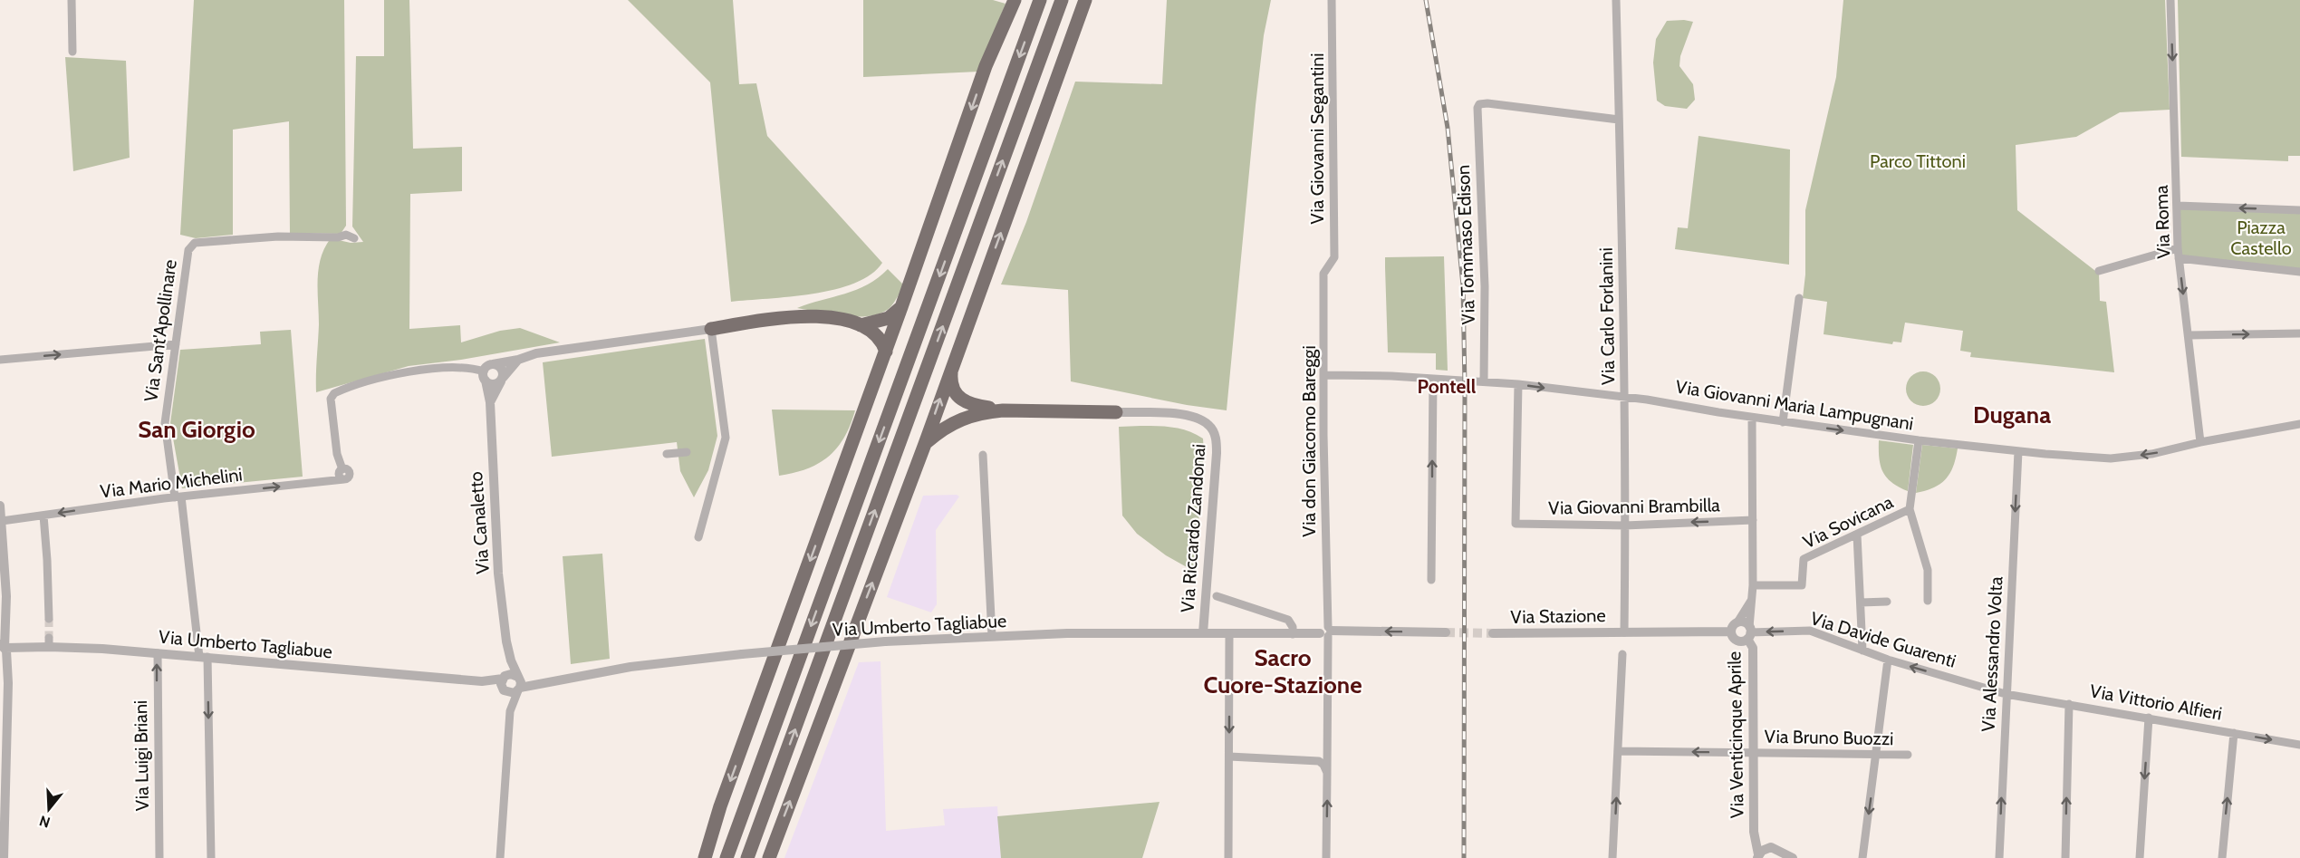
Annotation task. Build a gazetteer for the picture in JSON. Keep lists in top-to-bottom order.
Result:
{
  "streets": {
    "street": [
      "Via Giovanni Segantini",
      "Via Roma",
      "Via Tommaso Edison",
      "Via Carlo Forlanini",
      "Via Sant'Apollinare",
      "Via Giovanni Maria Lampugnani",
      "Via don Giacomo Bareggi",
      "Via Mario Michelini",
      "Via Giovanni Brambilla",
      "Via Sovicana",
      "Via Canaletto",
      "Via Riccardo Zandonai",
      "Via Stazione",
      "Via Umberto Tagliabue",
      "Via Davide Guarenti",
      "Via Alessandro Volta",
      "Via Vittorio Alfieri",
      "Via Venticinque Aprile",
      "Via Bruno Buozzi",
      "Via Luigi Briani"
    ]
  },
  "crossings": [
    ["Via Giovanni Segantini", "Via don Giacomo Bareggi"],
    ["Via Roma", "Via Giovanni Maria Lampugnani"],
    ["Via Tommaso Edison", "Via Carlo Forlanini"],
    ["Via Tommaso Edison", "Via Giovanni Maria Lampugnani"],
    ["Via Carlo Forlanini", "Via Giovanni Maria Lampugnani"],
    ["Via Carlo Forlanini", "Via Giovanni Brambilla"],
    ["Via Carlo Forlanini", "Via Stazione"],
    ["Via Sant'Apollinare", "Via Mario Michelini"],
    ["Via Sant'Apollinare", "Via Umberto Tagliabue"],
    ["Via Giovanni Maria Lampugnani", "Via don Giacomo Bareggi"],
    ["Via Giovanni Maria Lampugnani", "Via Giovanni Brambilla"],
    ["Via Giovanni Maria Lampugnani", "Via Sovicana"],
    ["Via Giovanni Maria Lampugnani", "Via Alessandro Volta"],
    ["Via Giovanni Maria Lampugnani", "Via Venticinque Aprile"],
    ["Via don Giacomo Bareggi", "Via Umberto Tagliabue"],
    ["Via Mario Michelini", "Via Canaletto"],
    ["Via Giovanni Brambilla", "Via Venticinque Aprile"],
    ["Via Sovicana", "Via Venticinque Aprile"],
    ["Via Canaletto", "Via Umberto Tagliabue"],
    ["Via Riccardo Zandonai", "Via Umberto Tagliabue"],
    ["Via Umberto Tagliabue", "Via Luigi Briani"],
    ["Via Davide Guarenti", "Via Alessandro Volta"],
    ["Via Davide Guarenti", "Via Vittorio Alfieri"],
    ["Via Davide Guarenti", "Via Venticinque Aprile"],
    ["Via Alessandro Volta", "Via Vittorio Alfieri"],
    ["Via Venticinque Aprile", "Via Bruno Buozzi"]
  ],
  "one_way": [
    "Via Roma",
    "Via Davide Guarenti",
    "Via Bruno Buozzi",
    "Via Luigi Briani"
  ],
  "districts": [
    "Pontell",
    "Dugana",
    "San Giorgio",
    "Sacro Cuore-Stazione"
  ],
  "parks": ["Parco Tittoni", "Piazza Castello"],
  "north": "bottom"
}
